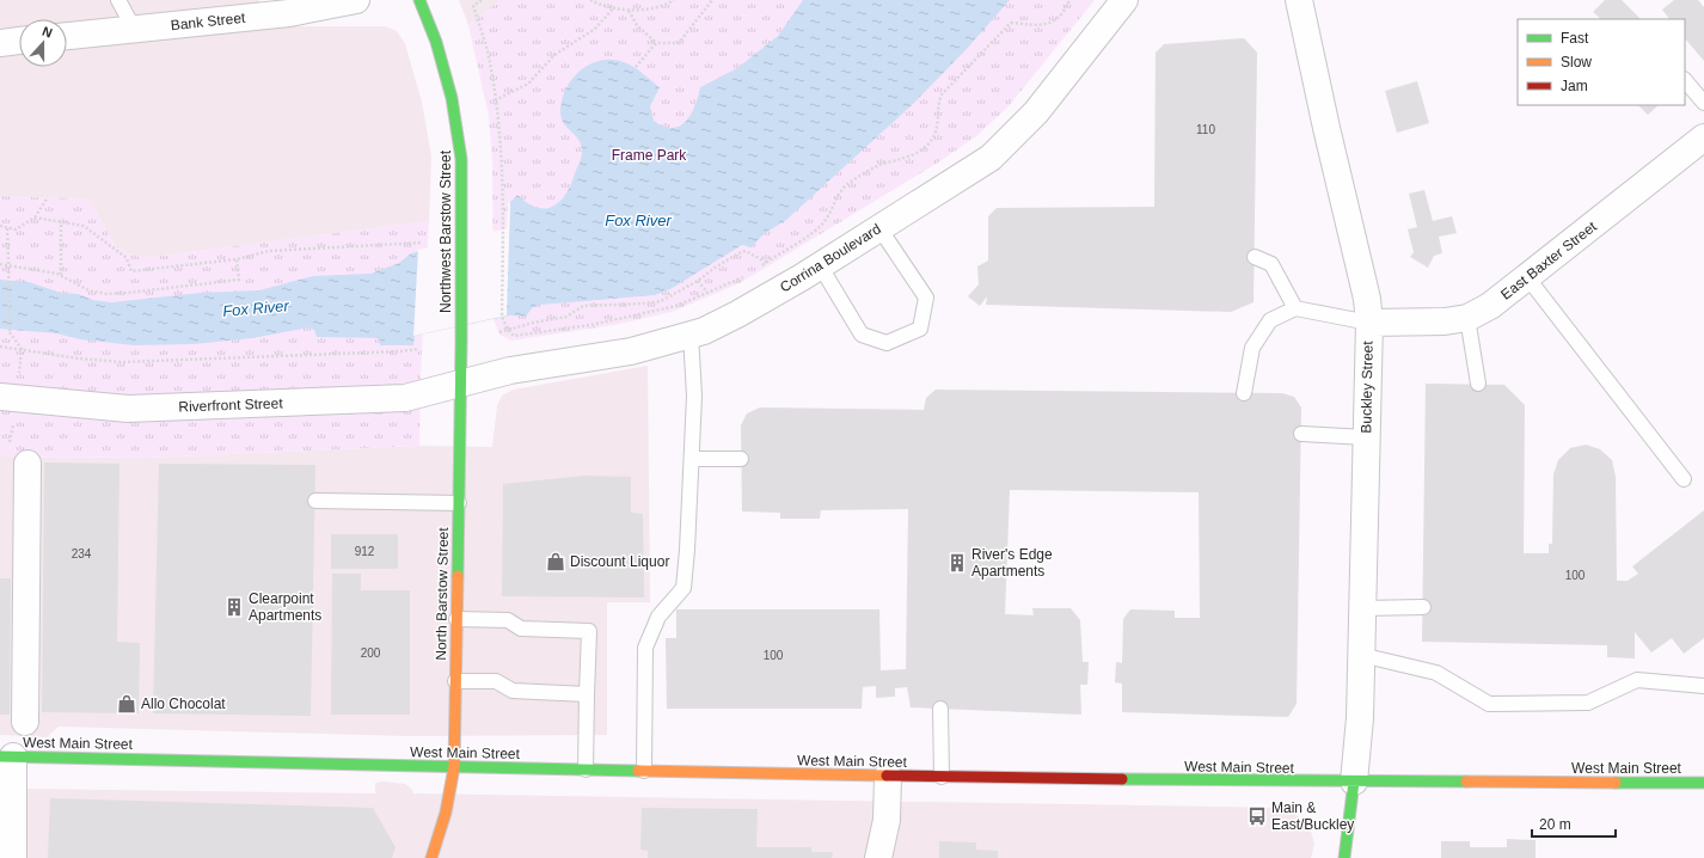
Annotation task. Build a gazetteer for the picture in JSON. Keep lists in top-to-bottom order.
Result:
{
  "streets": {
    "main road": ["Northwest Barstow Street", "North Barstow Street", "West Main Street"],
    "street": [
      "Bank Street",
      "Corrina Boulevard",
      "East Baxter Street",
      "Buckley Street",
      "Riverfront Street"
    ]
  },
  "crossings": [
    ["Northwest Barstow Street", "North Barstow Street"],
    ["Corrina Boulevard", "Riverfront Street"],
    ["Corrina Boulevard", "North Barstow Street"],
    ["East Baxter Street", "Buckley Street"],
    ["Buckley Street", "West Main Street"],
    ["Riverfront Street", "North Barstow Street"],
    ["North Barstow Street", "West Main Street"]
  ],
  "water": ["Fox River"],
  "parks": ["Frame Park"],
  "places": {
    "shop": ["Discount Liquor", "Allo Chocolat"],
    "building": ["River's Edge Apartments", "Clearpoint Apartments"],
    "bus stop": ["Main & East/Buckley"]
  },
  "house_numbers": [
    "110",
    "912",
    "234",
    "100",
    "200",
    "100"
  ],
  "legend": ["Fast", "Slow", "Jam"],
  "scale_bar": "20 m",
  "north": "top"
}
